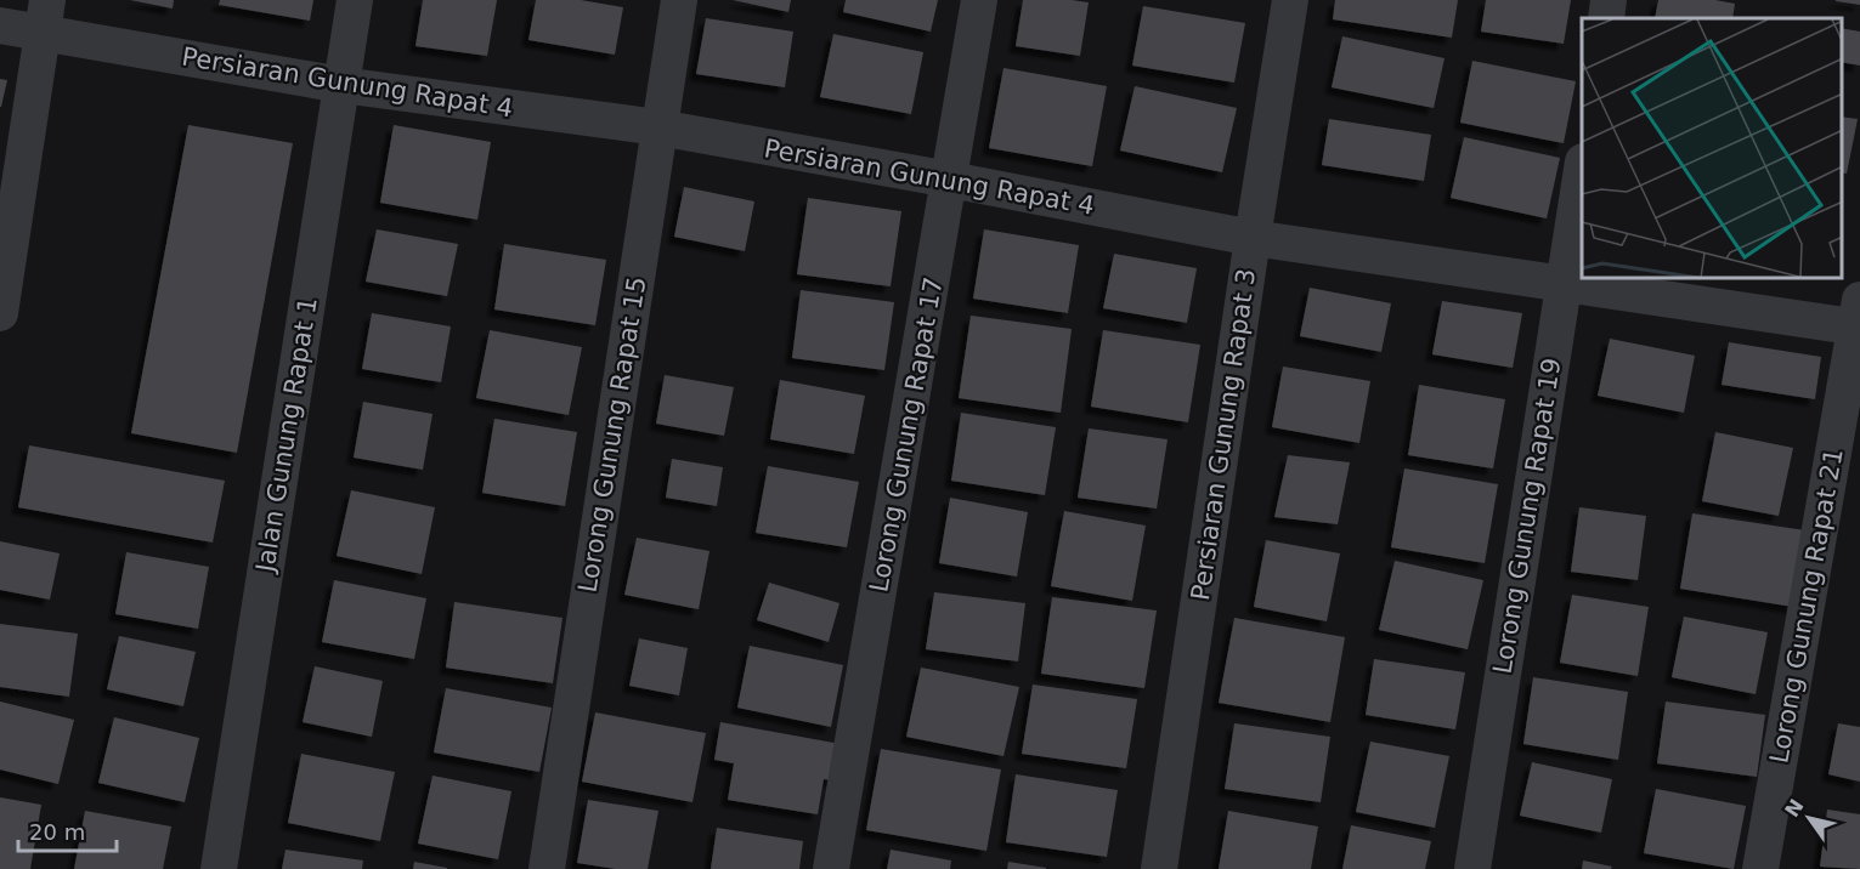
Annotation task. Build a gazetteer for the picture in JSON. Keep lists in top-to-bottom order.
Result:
{
  "streets": {
    "street": [
      "Persiaran Gunung Rapat 4",
      "Jalan Gunung Rapat 1",
      "Lorong Gunung Rapat 15",
      "Lorong Gunung Rapat 17",
      "Persiaran Gunung Rapat 3",
      "Lorong Gunung Rapat 19",
      "Lorong Gunung Rapat 21"
    ]
  },
  "crossings": [
    ["Persiaran Gunung Rapat 4", "Jalan Gunung Rapat 1"],
    ["Persiaran Gunung Rapat 4", "Lorong Gunung Rapat 15"],
    ["Persiaran Gunung Rapat 4", "Lorong Gunung Rapat 17"],
    ["Persiaran Gunung Rapat 4", "Persiaran Gunung Rapat 3"],
    ["Persiaran Gunung Rapat 4", "Lorong Gunung Rapat 19"],
    ["Persiaran Gunung Rapat 4", "Lorong Gunung Rapat 21"]
  ],
  "scale_bar": "20 m",
  "north": "top left"
}
